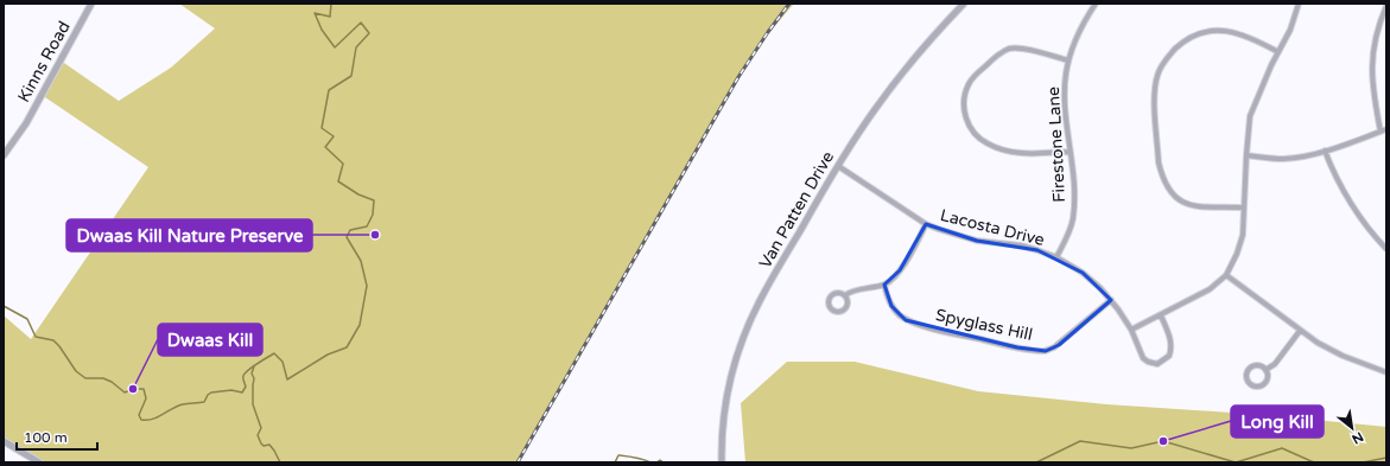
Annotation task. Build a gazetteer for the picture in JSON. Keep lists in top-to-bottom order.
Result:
{
  "streets": {
    "street": [
      "Kinns Road",
      "Firestone Lane",
      "Van Patten Drive",
      "Lacosta Drive",
      "Spyglass Hill"
    ]
  },
  "crossings": [
    ["Firestone Lane", "Lacosta Drive"],
    ["Van Patten Drive", "Lacosta Drive"],
    ["Lacosta Drive", "Spyglass Hill"]
  ],
  "places": ["Dwaas Kill Nature Preserve", "Dwaas Kill", "Long Kill"],
  "scale_bar": "100 m",
  "north": "bottom right"
}
